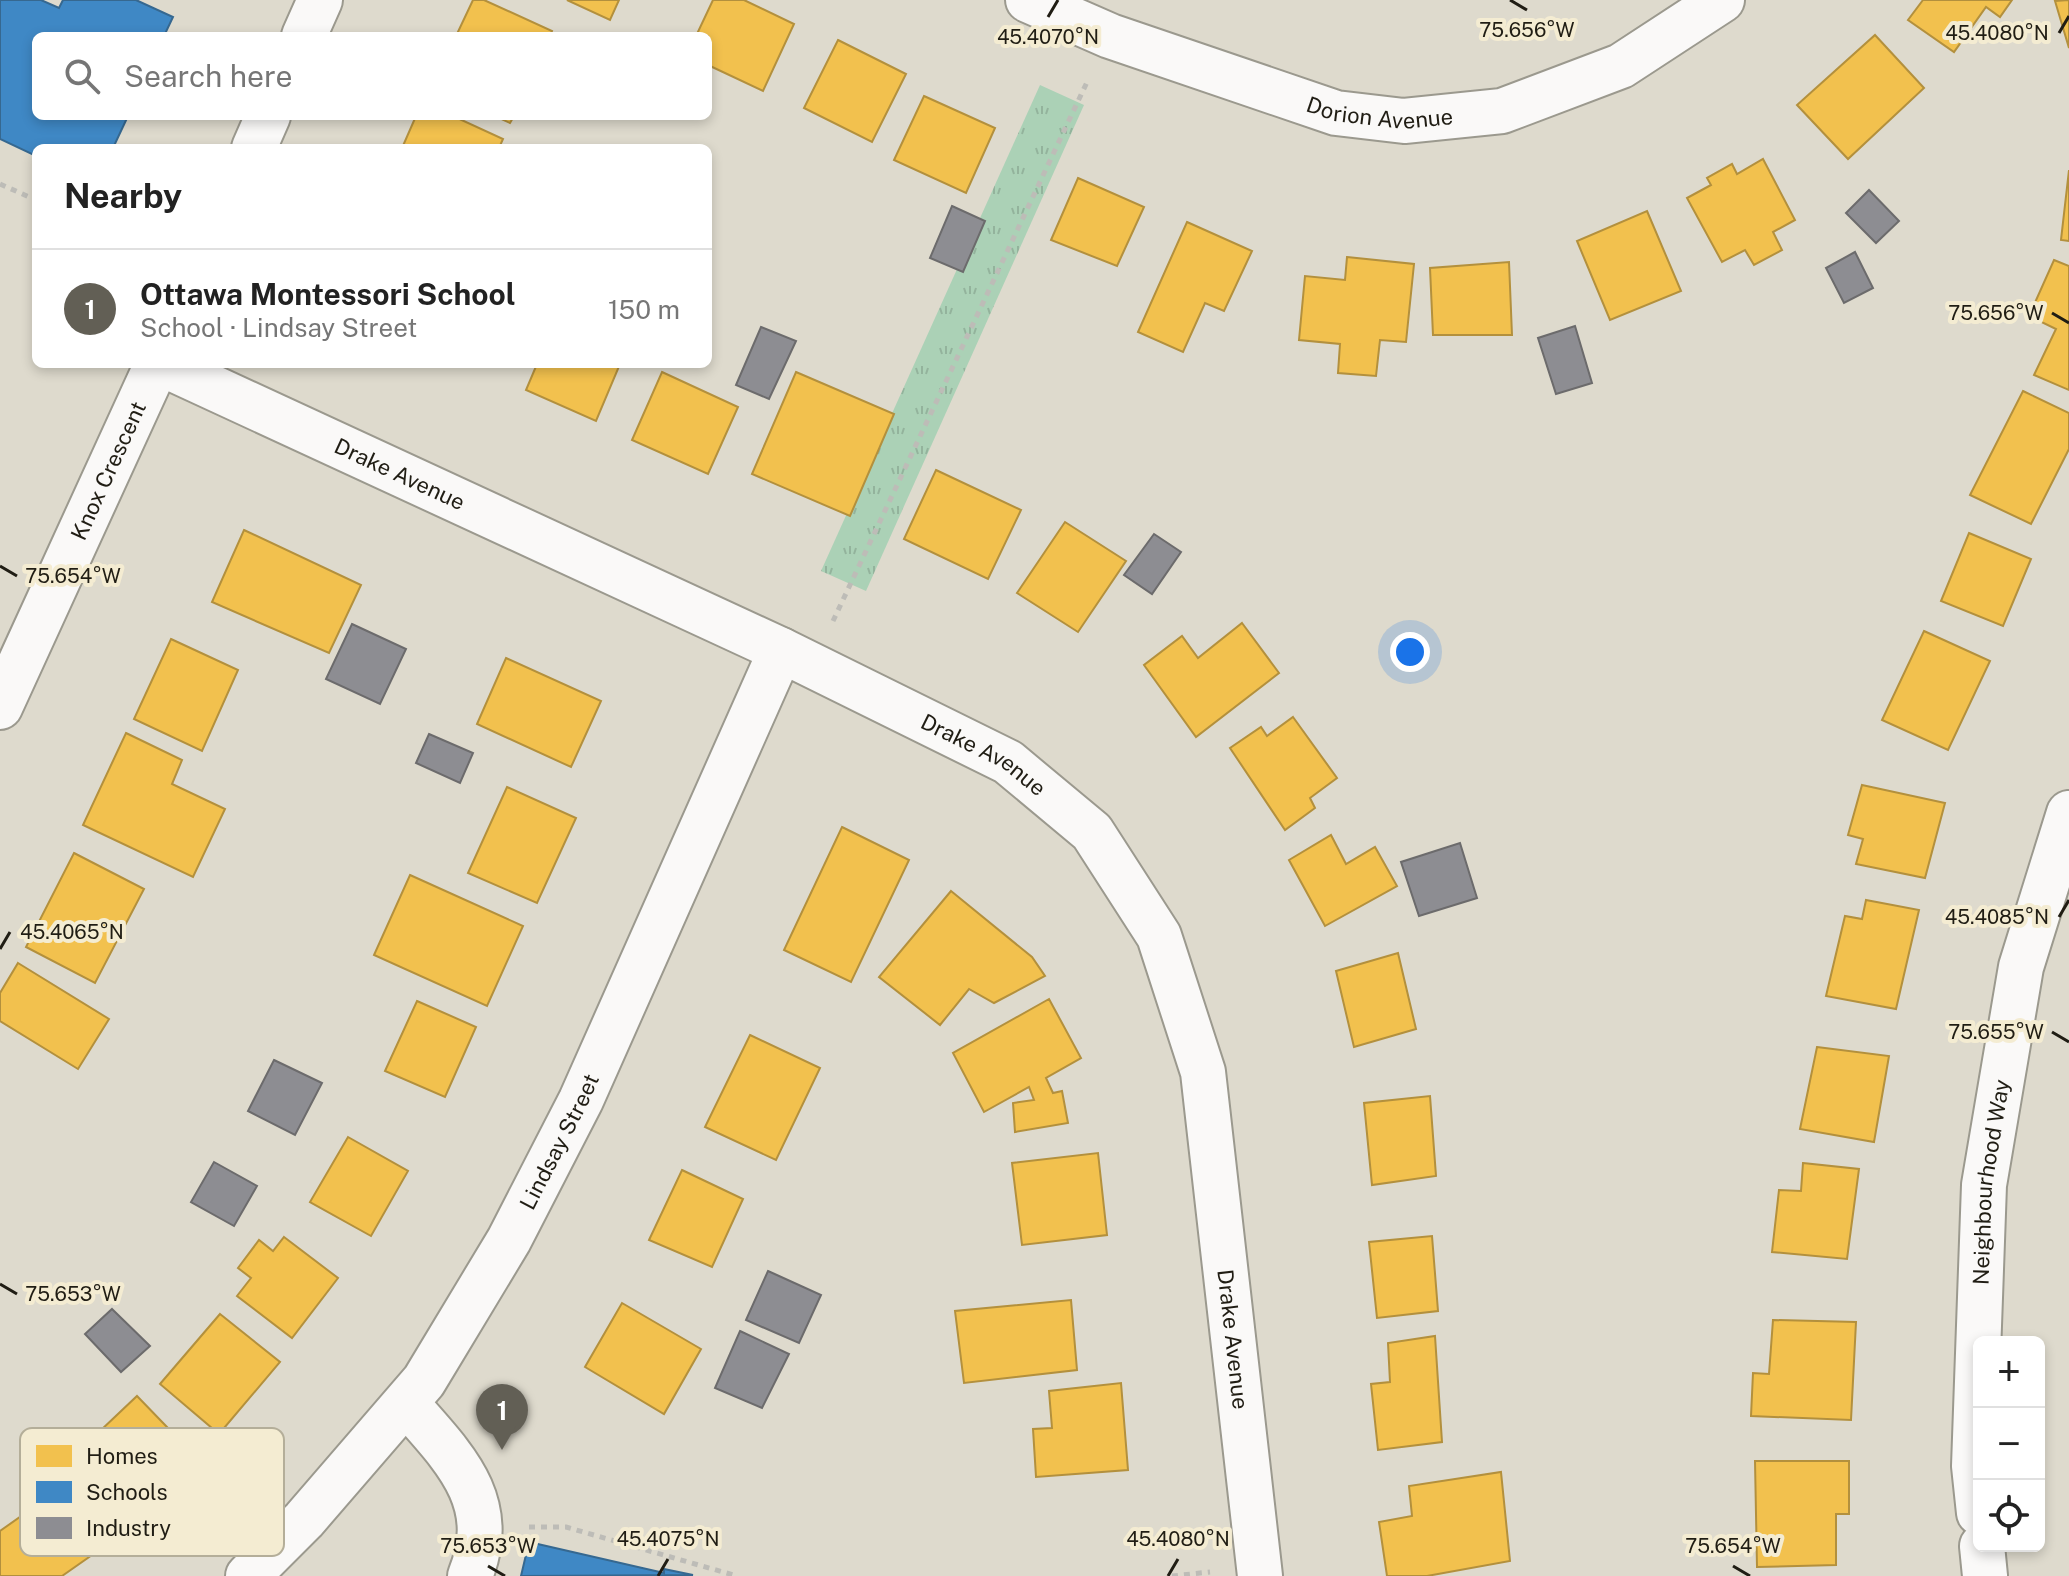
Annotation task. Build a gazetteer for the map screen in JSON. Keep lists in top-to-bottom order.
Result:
{
  "streets": {
    "street": [
      "Dorion Avenue",
      "Knox Crescent",
      "Drake Avenue",
      "Lindsay Street",
      "Neighbourhood Way"
    ]
  },
  "crossings": [
    ["Drake Avenue", "Lindsay Street"]
  ],
  "legend": ["Homes", "Schools", "Industry"],
  "page": {
    "search": "Search here",
    "heading": "Nearby",
    "list": [
      {
        "mark": "1",
        "name": "Ottawa Montessori School",
        "note": "School · Lindsay Street",
        "value": "150 m"
      }
    ],
    "map_buttons": ["+", "−"],
    "pins": "1"
  },
  "coordinates": [
    "75.656°W",
    "45.4080°N",
    "45.4070°N",
    "75.654°W",
    "45.4085°N",
    "45.4065°N",
    "75.655°W",
    "75.653°W",
    "45.4075°N"
  ]
}
